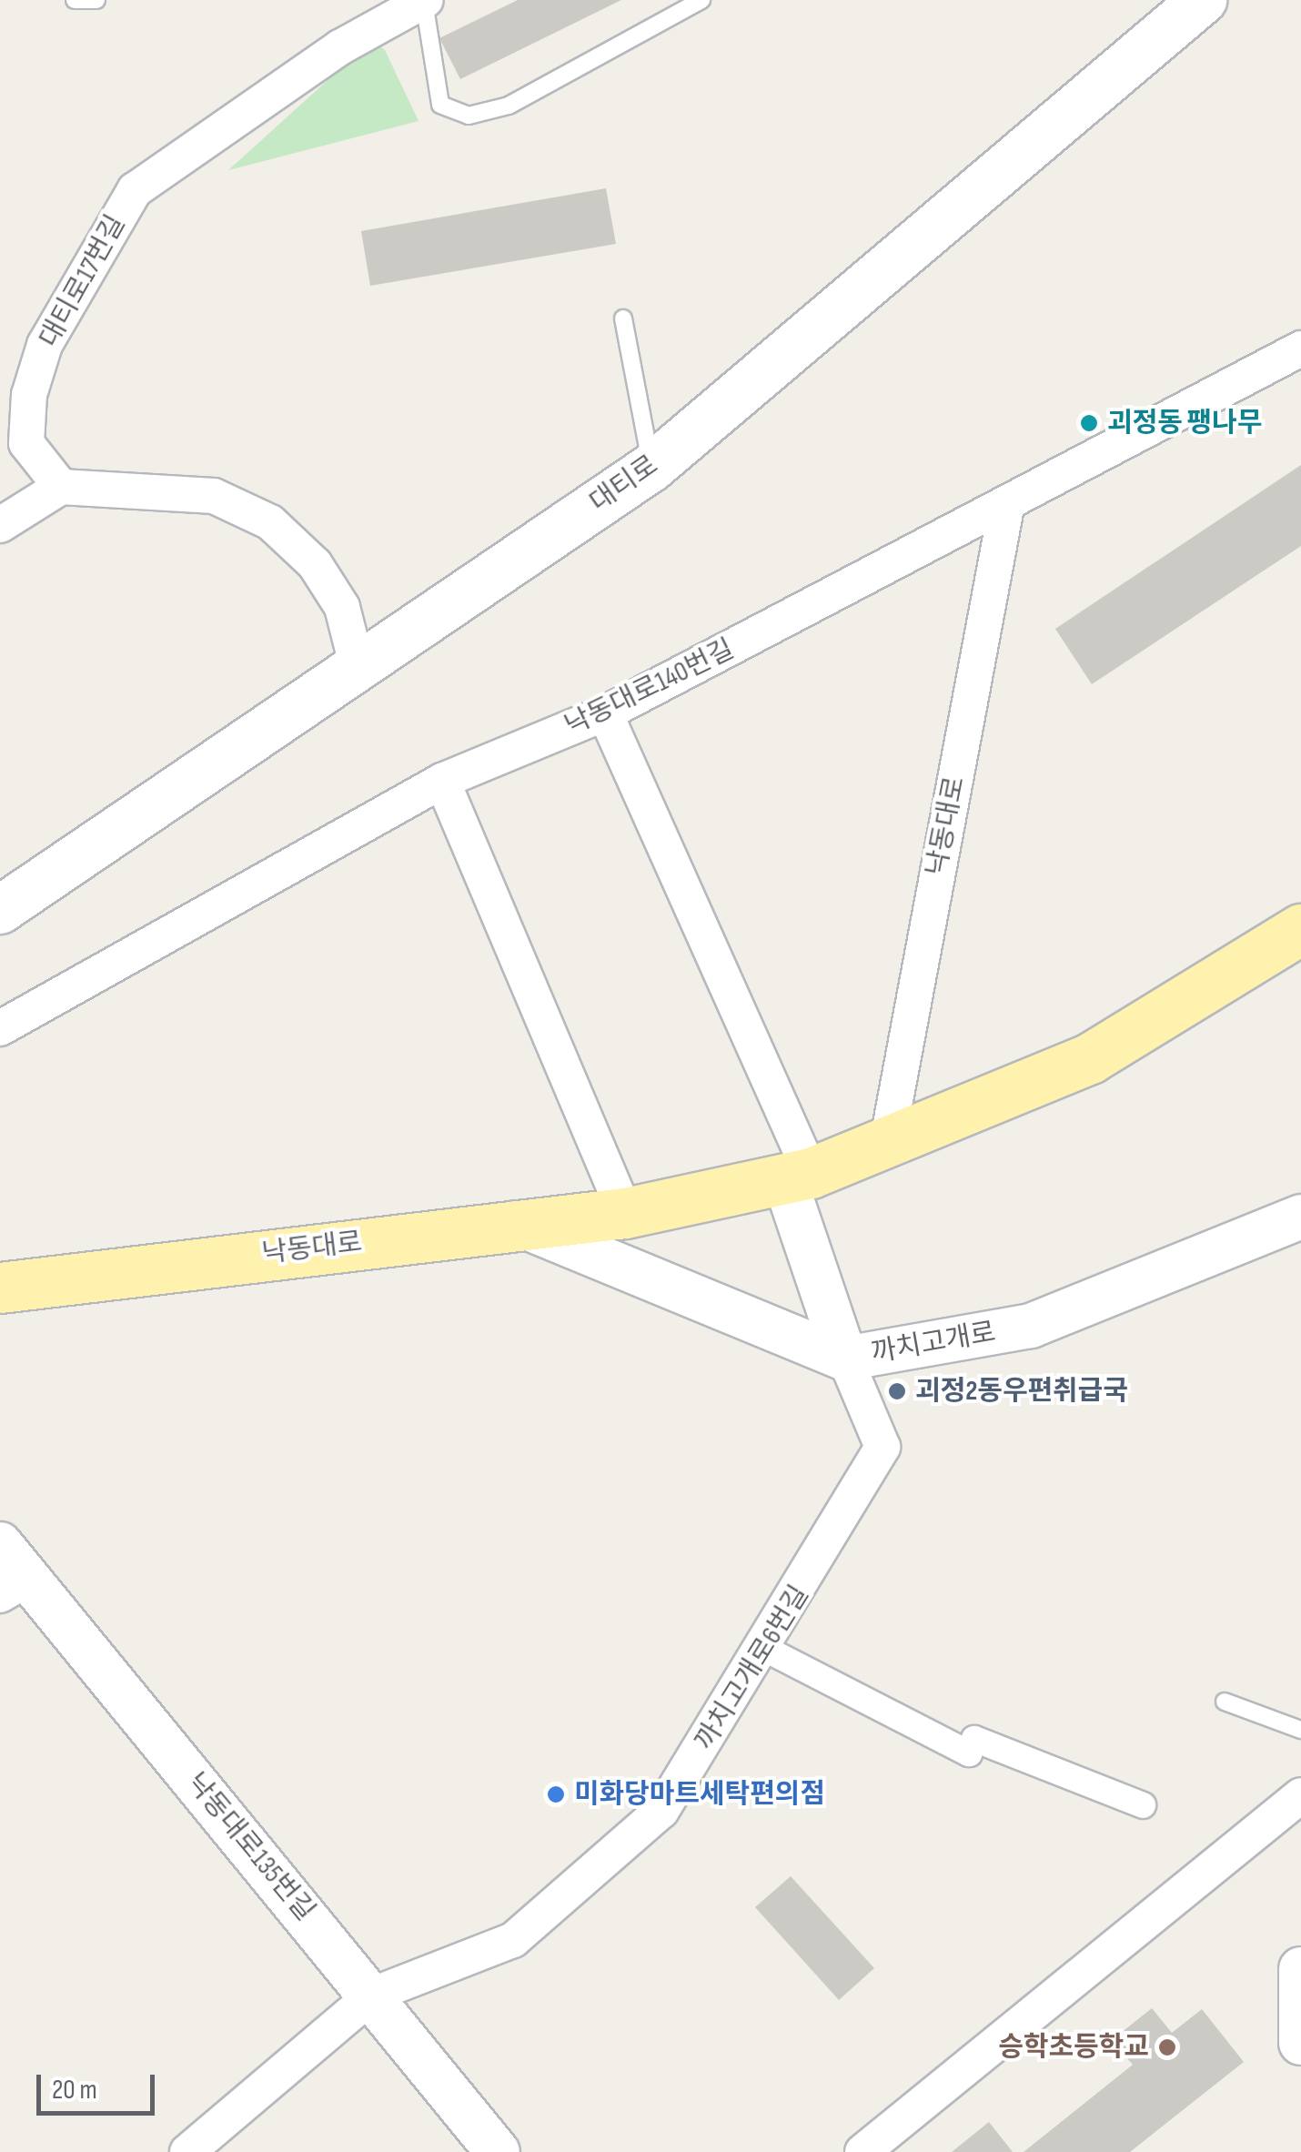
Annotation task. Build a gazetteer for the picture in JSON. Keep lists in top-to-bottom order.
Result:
{
  "streets": {
    "main road": ["대티로", "낙동대로"],
    "street": [
      "대티로17번길",
      "낙동대로140번길",
      "까치고개로",
      "까치고개로6번길",
      "낙동대로135번길"
    ]
  },
  "crossings": [
    ["낙동대로140번길", "낙동대로"],
    ["낙동대로", "까치고개로"],
    ["까치고개로", "까치고개로6번길"],
    ["까치고개로6번길", "낙동대로135번길"]
  ],
  "places": [
    "괴정동 팽나무",
    "괴정2동우편취급국",
    "미화당마트세탁편의점",
    "승학초등학교"
  ],
  "scale_bar": "20 m"
}
